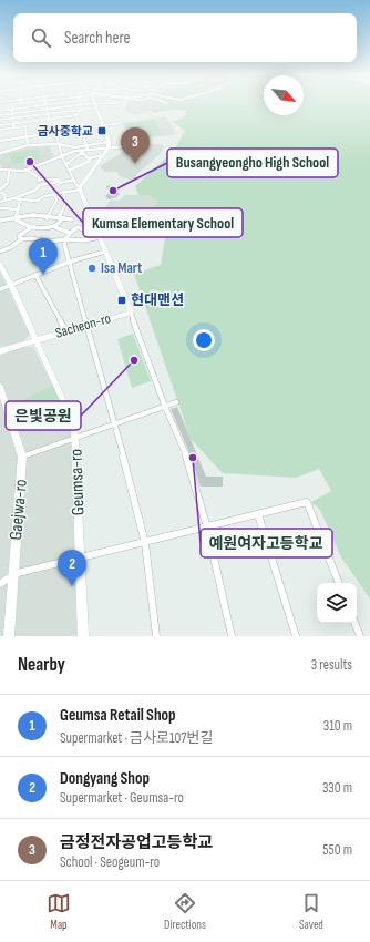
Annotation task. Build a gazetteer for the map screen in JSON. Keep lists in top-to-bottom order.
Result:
{
  "streets": {
    "street": ["Sacheon-ro", "Geumsa-ro", "Gaejwa-ro"]
  },
  "crossings": [
    ["Sacheon-ro", "Geumsa-ro"]
  ],
  "places": {
    "transit": ["금사중학교", "현대맨션"],
    "other": [
      "Kumsa Elementary School",
      "Busangyeongho High School",
      "Isa Mart",
      "은빛공원",
      "예원여자고등학교"
    ]
  },
  "north": "bottom right",
  "page": {
    "search": "Search here",
    "pins": ["3", "1", "2"],
    "heading": ["Nearby", "3 results"],
    "list": [
      {
        "mark": "1",
        "name": "Geumsa Retail Shop",
        "note": "Supermarket · 금사로107번길",
        "value": "310 m"
      },
      {
        "mark": "2",
        "name": "Dongyang Shop",
        "note": "Supermarket · Geumsa-ro",
        "value": "330 m"
      },
      {
        "mark": "3",
        "name": "금정전자공업고등학교",
        "note": "School · Seogeum-ro",
        "value": "550 m"
      }
    ],
    "nav": ["Map", "Directions", "Saved"]
  }
}
